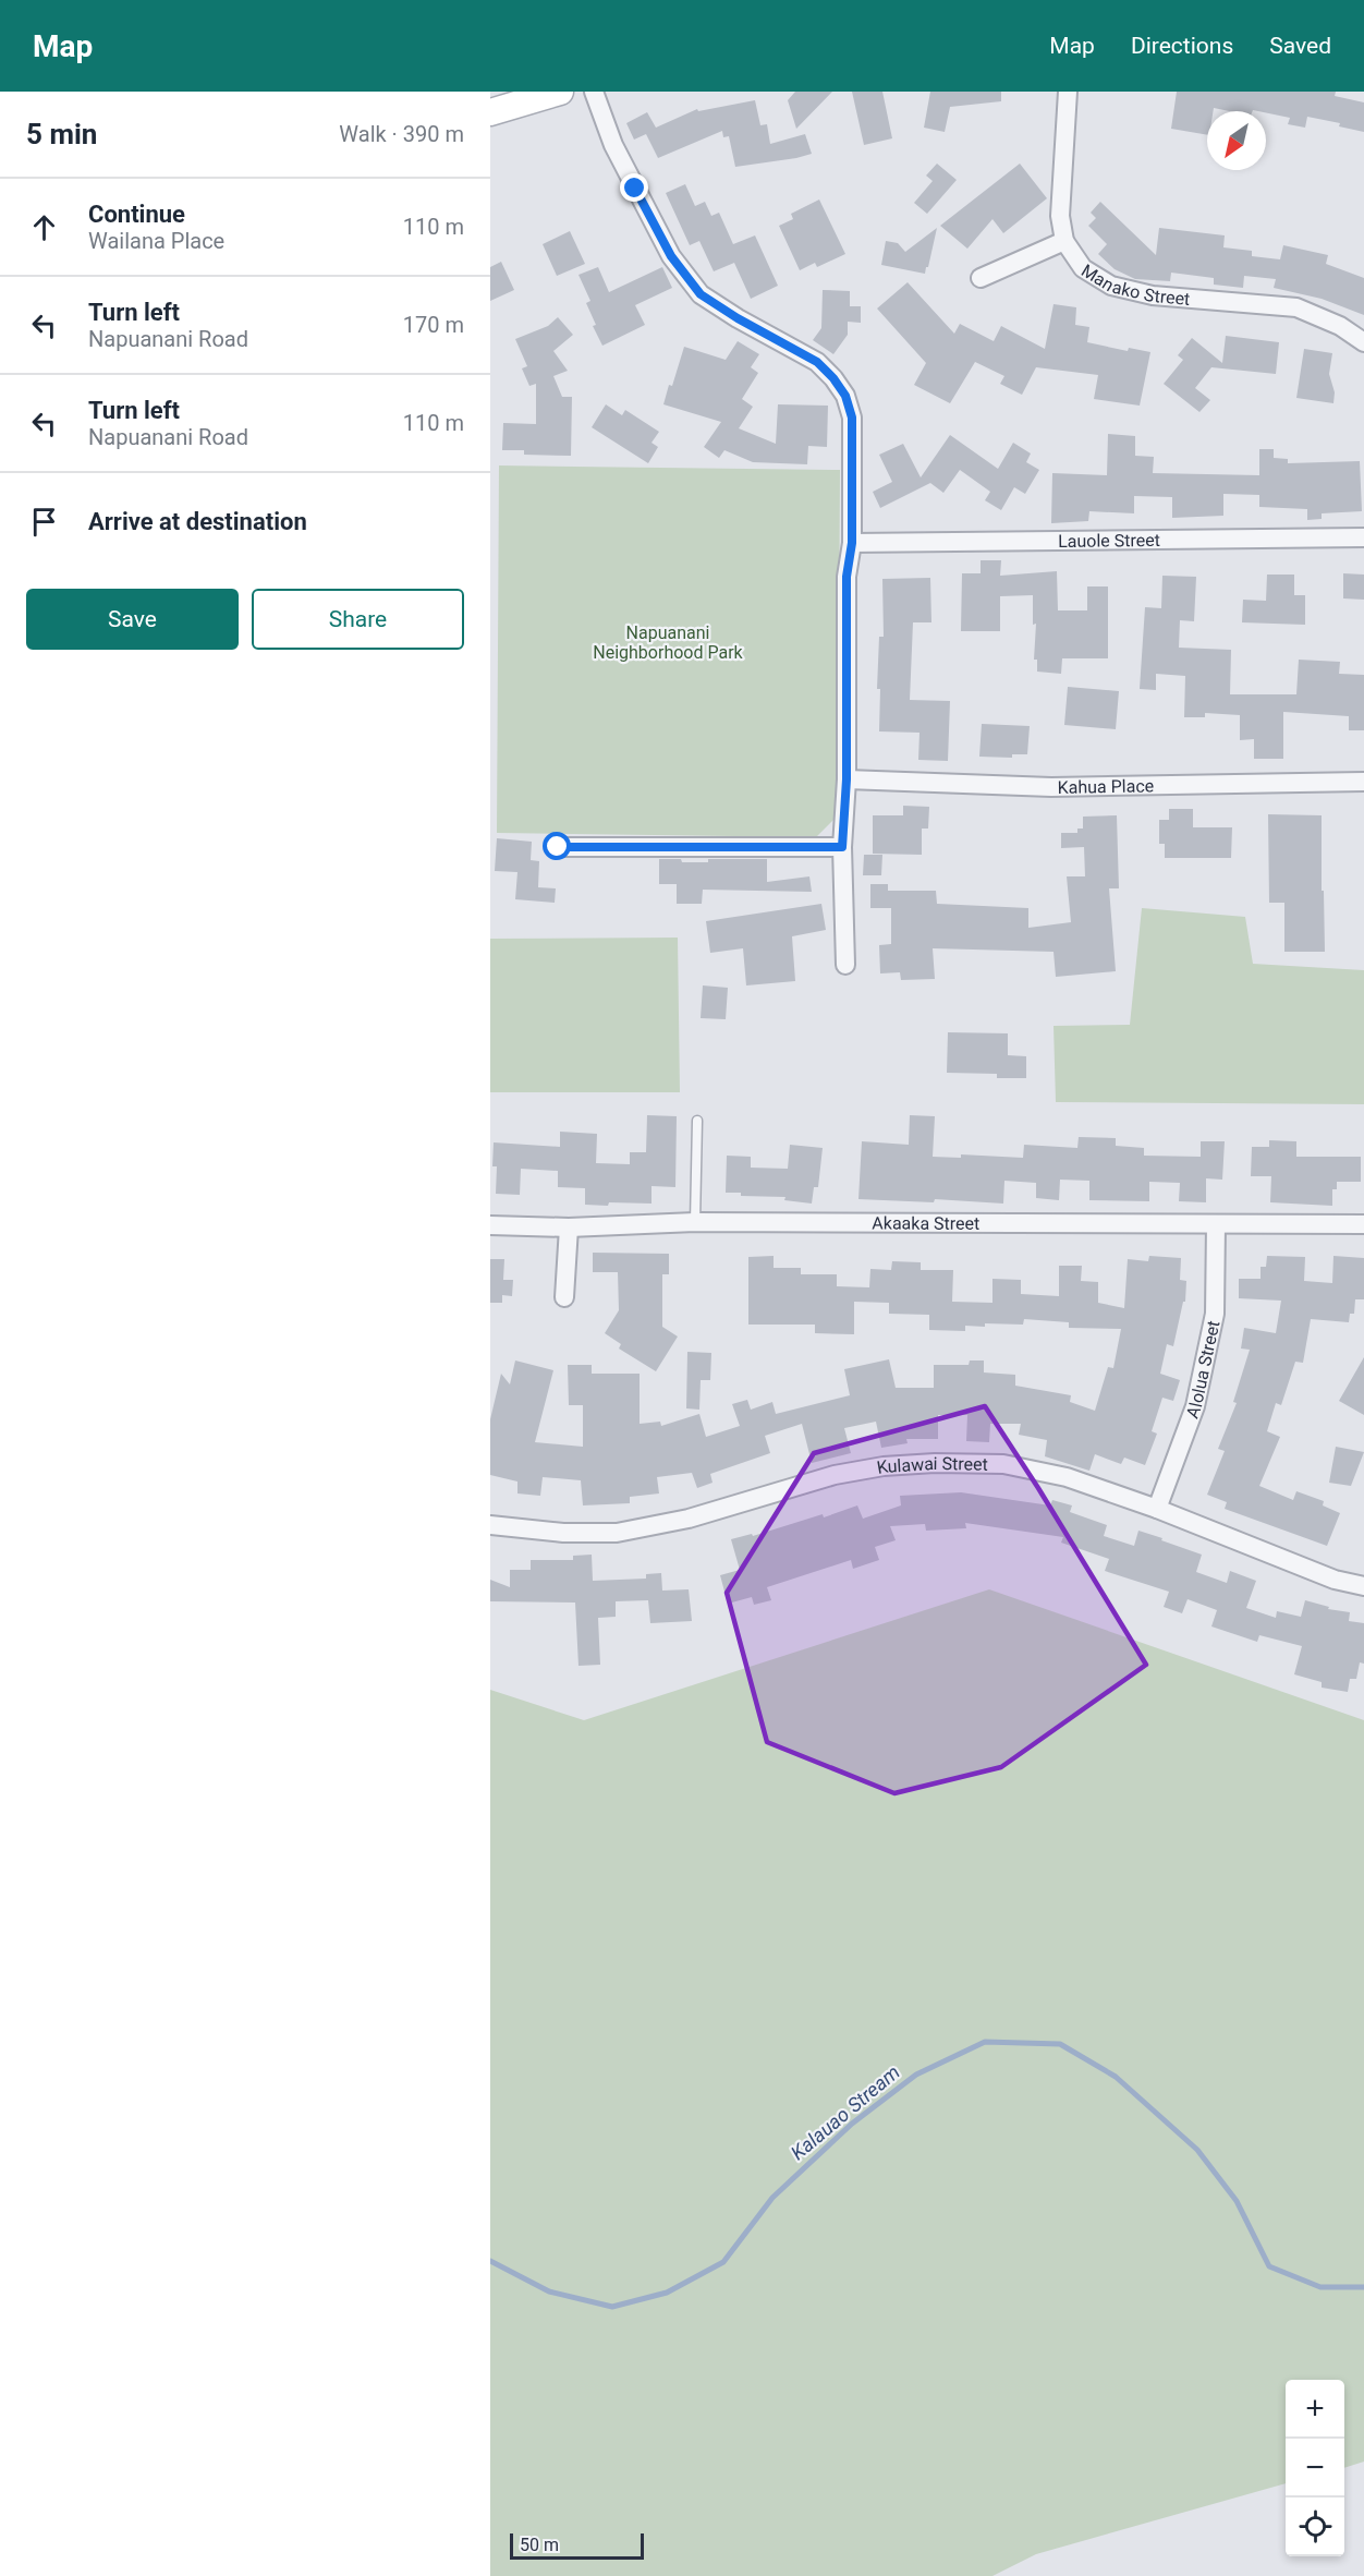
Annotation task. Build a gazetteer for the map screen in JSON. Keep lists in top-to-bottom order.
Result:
{
  "streets": {
    "street": [
      "Manako Street",
      "Lauole Street",
      "Kahua Place",
      "Akaaka Street",
      "Alolua Street",
      "Kulawai Street"
    ]
  },
  "crossings": [
    ["Akaaka Street", "Alolua Street"],
    ["Alolua Street", "Kulawai Street"]
  ],
  "water": ["Kalauao Stream"],
  "parks": ["Napuanani Neighborhood Park"],
  "scale_bar": "50 m",
  "north": "bottom left",
  "page": {
    "header": "Map",
    "nav": ["Map", "Directions", "Saved"],
    "heading": ["5 min", "Walk · 390 m"],
    "list": [
      ["Continue", "Wailana Place", "110 m"],
      ["Turn left", "Napuanani Road", "170 m"],
      ["Turn left", "Napuanani Road", "110 m"],
      "Arrive at destination"
    ],
    "buttons": ["Save", "Share"],
    "map_buttons": ["+", "−"],
    "scale": "50 m"
  }
}
